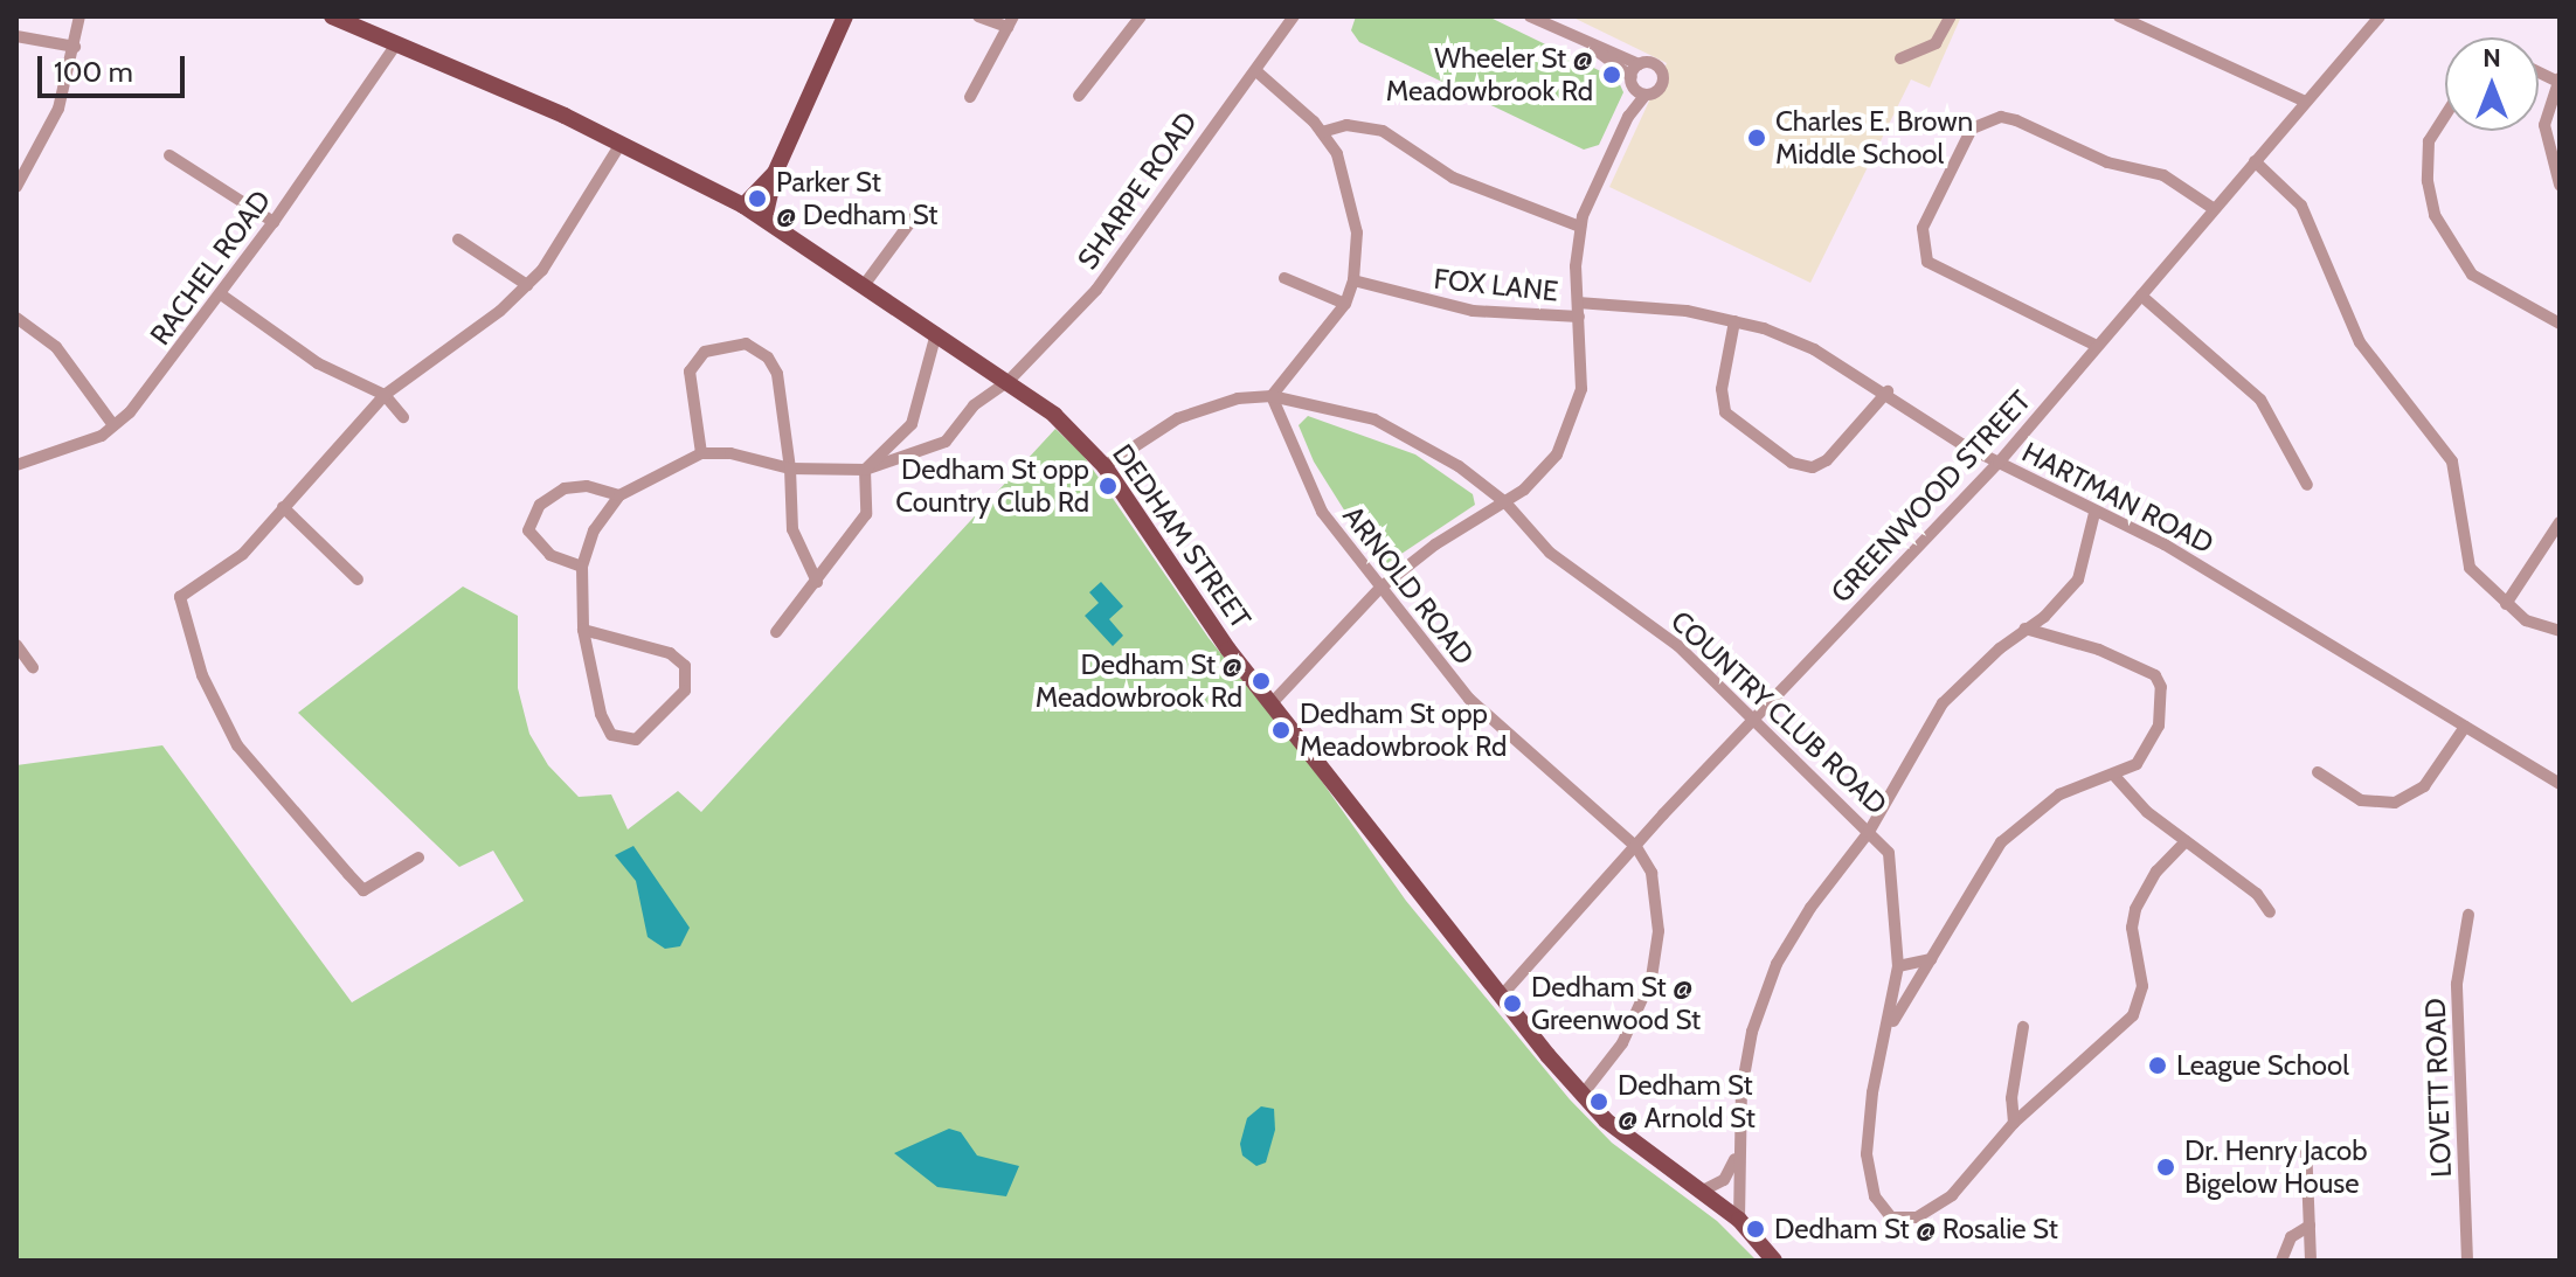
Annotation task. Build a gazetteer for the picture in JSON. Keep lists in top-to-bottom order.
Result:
{
  "streets": {
    "main road": ["DEDHAM STREET"],
    "street": [
      "SHARPE ROAD",
      "RACHEL ROAD",
      "FOX LANE",
      "GREENWOOD STREET",
      "HARTMAN ROAD",
      "ARNOLD ROAD",
      "COUNTRY CLUB ROAD",
      "LOVETT ROAD"
    ]
  },
  "crossings": [
    ["SHARPE ROAD", "DEDHAM STREET"],
    ["RACHEL ROAD", "DEDHAM STREET"],
    ["GREENWOOD STREET", "HARTMAN ROAD"],
    ["GREENWOOD STREET", "DEDHAM STREET"],
    ["GREENWOOD STREET", "ARNOLD ROAD"],
    ["GREENWOOD STREET", "COUNTRY CLUB ROAD"],
    ["DEDHAM STREET", "ARNOLD ROAD"],
    ["DEDHAM STREET", "COUNTRY CLUB ROAD"],
    ["ARNOLD ROAD", "COUNTRY CLUB ROAD"]
  ],
  "places": [
    "Wheeler St @ Meadowbrook Rd",
    "Charles E. Brown Middle School",
    "Parker St @ Dedham St",
    "Dedham St opp Country Club Rd",
    "Dedham St @ Meadowbrook Rd",
    "Dedham St opp Meadowbrook Rd",
    "Dedham St @ Greenwood St",
    "League School",
    "Dedham St @ Arnold St",
    "Dr. Henry Jacob Bigelow House",
    "Dedham St @ Rosalie St"
  ],
  "scale_bar": "100 m",
  "north": "top"
}
